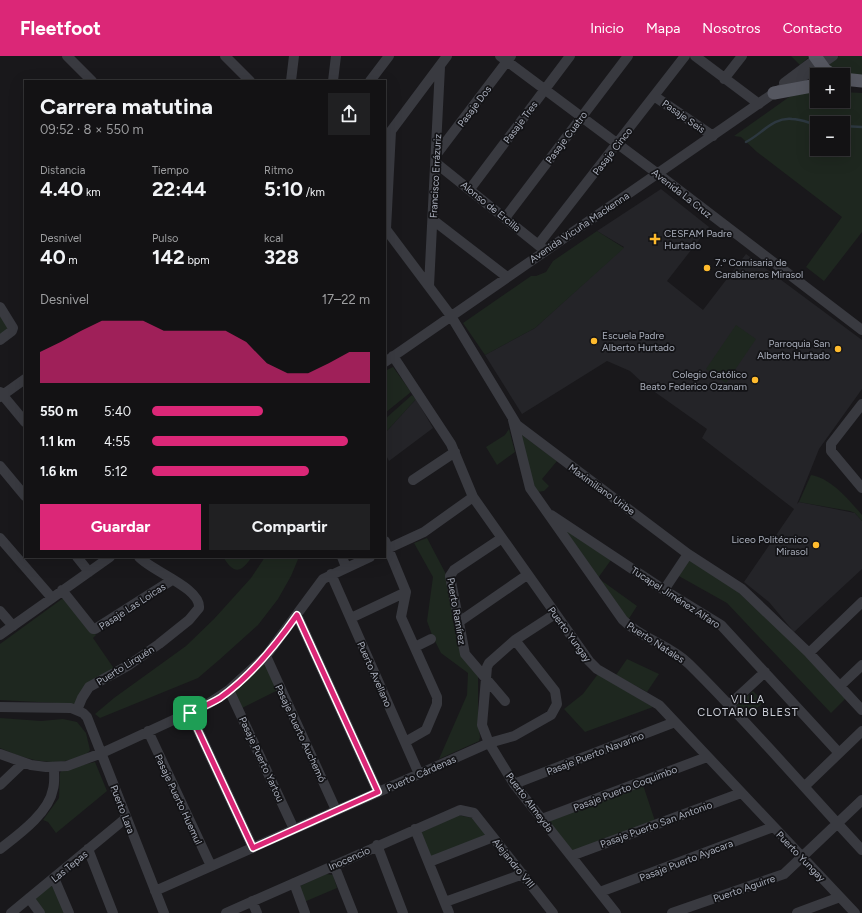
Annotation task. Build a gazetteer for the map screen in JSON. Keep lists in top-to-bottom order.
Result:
{
  "streets": {
    "street": [
      "Pasaje Dos",
      "Pasaje Seis",
      "Pasaje Tres",
      "Pasaje Cuatro",
      "Pasaje Cinco",
      "Francisco Errázuriz",
      "Avenida La Cruz",
      "Alonso de Ercilla",
      "Avenida Vicuña Mackenna",
      "Maximiliano Uribe",
      "Tucapel Jiménez Alfaro",
      "Pasaje Las Loicas",
      "Puerto Ramírez",
      "Puerto Yungay",
      "Puerto Natales",
      "Puerto Lirquén",
      "Puerto Avellano",
      "Pasaje Puerto Auchemó",
      "Pasaje Puerto Navarino",
      "Pasaje Puerto Yartou",
      "Puerto Cárdenas",
      "Pasaje Puerto Coquimbo",
      "Pasaje Puerto Huemul",
      "Puerto Almeyda",
      "Puerto Lara",
      "Pasaje Puerto San Antonio",
      "Inocencio",
      "Pasaje Puerto Ayacara",
      "Alejandro VIII",
      "Las Tepas",
      "Puerto Aguirre"
    ]
  },
  "crossings": [
    ["Pasaje Dos", "Francisco Errázuriz"],
    ["Pasaje Dos", "Avenida La Cruz"],
    ["Pasaje Dos", "Alonso de Ercilla"],
    ["Pasaje Seis", "Pasaje Cinco"],
    ["Pasaje Seis", "Avenida Vicuña Mackenna"],
    ["Pasaje Tres", "Avenida La Cruz"],
    ["Pasaje Tres", "Alonso de Ercilla"],
    ["Pasaje Cuatro", "Avenida La Cruz"],
    ["Pasaje Cuatro", "Alonso de Ercilla"],
    ["Pasaje Cinco", "Avenida La Cruz"],
    ["Pasaje Cinco", "Alonso de Ercilla"],
    ["Pasaje Cinco", "Avenida Vicuña Mackenna"],
    ["Francisco Errázuriz", "Alonso de Ercilla"],
    ["Francisco Errázuriz", "Maximiliano Uribe"],
    ["Avenida La Cruz", "Avenida Vicuña Mackenna"],
    ["Alonso de Ercilla", "Avenida Vicuña Mackenna"],
    ["Avenida Vicuña Mackenna", "Maximiliano Uribe"],
    ["Avenida Vicuña Mackenna", "Puerto Yungay"],
    ["Maximiliano Uribe", "Puerto Natales"],
    ["Tucapel Jiménez Alfaro", "Puerto Natales"],
    ["Pasaje Las Loicas", "Puerto Lirquén"],
    ["Puerto Ramírez", "Puerto Yungay"],
    ["Puerto Ramírez", "Puerto Almeyda"],
    ["Puerto Yungay", "Pasaje Puerto Navarino"],
    ["Puerto Yungay", "Pasaje Puerto Coquimbo"],
    ["Puerto Yungay", "Puerto Almeyda"],
    ["Puerto Yungay", "Pasaje Puerto San Antonio"],
    ["Puerto Yungay", "Pasaje Puerto Ayacara"],
    ["Puerto Yungay", "Puerto Aguirre"],
    ["Puerto Natales", "Puerto Aguirre"],
    ["Puerto Lirquén", "Puerto Lara"],
    ["Puerto Avellano", "Puerto Cárdenas"],
    ["Pasaje Puerto Auchemó", "Puerto Cárdenas"],
    ["Pasaje Puerto Navarino", "Puerto Almeyda"],
    ["Pasaje Puerto Yartou", "Puerto Cárdenas"],
    ["Puerto Cárdenas", "Pasaje Puerto Huemul"],
    ["Puerto Cárdenas", "Puerto Almeyda"],
    ["Puerto Cárdenas", "Puerto Lara"],
    ["Pasaje Puerto Coquimbo", "Puerto Almeyda"],
    ["Puerto Almeyda", "Pasaje Puerto San Antonio"],
    ["Puerto Almeyda", "Pasaje Puerto Ayacara"],
    ["Puerto Lara", "Las Tepas"],
    ["Inocencio", "Alejandro VIII"]
  ],
  "districts": ["VILLA CLOTARIO BLEST"],
  "places": {
    "health": ["CESFAM Padre Hurtado"],
    "other": [
      "7.º Comisaria de Carabineros Mirasol",
      "Escuela Padre Alberto Hurtado",
      "Parroquia San Alberto Hurtado",
      "Colegio Católico Beato Federico Ozanam",
      "Liceo Politécnico Mirasol"
    ]
  },
  "page": {
    "header": "Fleetfoot",
    "nav": [
      "Inicio",
      "Mapa",
      "Nosotros",
      "Contacto"
    ],
    "map_buttons": ["+", "−"],
    "heading": ["Carrera matutina", "09:52 · 8 × 550 m"],
    "stats": [
      ["Distancia", "4.40 km"],
      ["Tiempo", "22:44"],
      ["Ritmo", "5:10 /km"],
      ["Desnivel", "40 m"],
      ["Pulso", "142 bpm"],
      ["kcal", "328"]
    ],
    "chart": ["Desnivel", "17–22 m"],
    "list": [
      {
        "name": "550 m",
        "note": "5:40"
      },
      {
        "name": "1.1 km",
        "note": "4:55"
      },
      {
        "name": "1.6 km",
        "note": "5:12"
      }
    ],
    "buttons": ["Guardar", "Compartir"]
  }
}
